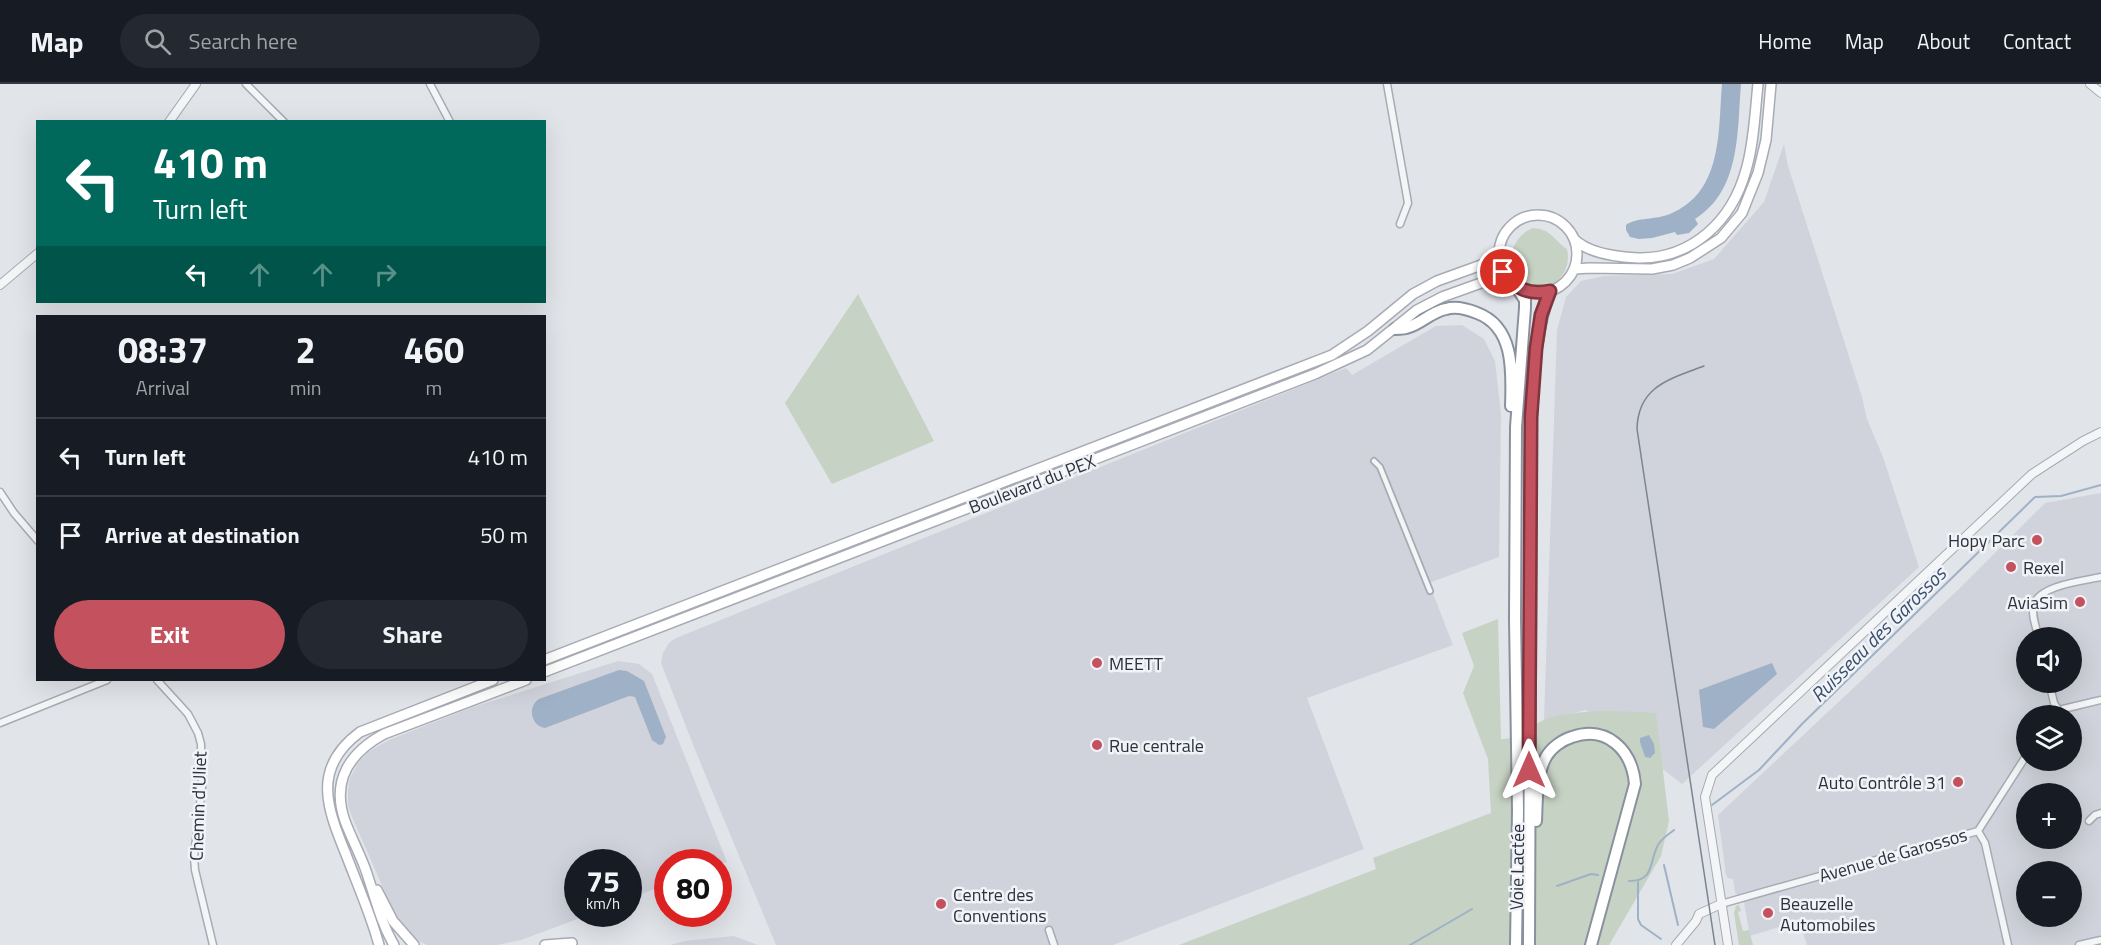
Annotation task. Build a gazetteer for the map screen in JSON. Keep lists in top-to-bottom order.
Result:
{
  "streets": {
    "highway": ["Voie Lactée"],
    "main road": ["Boulevard du PEX"],
    "street": ["Chemin d'Uliet", "Avenue de Garossos"]
  },
  "crossings": [
    ["Boulevard du PEX", "Voie Lactée"]
  ],
  "water": ["Ruisseau des Garossos"],
  "places": [
    "Hopy Parc",
    "Rexel",
    "AviaSim",
    "MEETT",
    "Rue centrale",
    "Auto Contrôle 31",
    "Centre des Conventions",
    "Beauzelle Automobiles"
  ],
  "page": {
    "header": "Map",
    "search": "Search here",
    "nav": [
      "Home",
      "Map",
      "About",
      "Contact"
    ],
    "turn": ["410 m", "Turn left"],
    "eta": [
      "08:37",
      "Arrival",
      "2",
      "min",
      "460",
      "m"
    ],
    "list": [
      {
        "name": "Turn left",
        "value": "410 m"
      },
      {
        "name": "Arrive at destination",
        "value": "50 m"
      }
    ],
    "buttons": ["Exit", "Share"],
    "map_buttons": ["+", "−"],
    "speed": "75 km/h",
    "limit": "80"
  }
}
